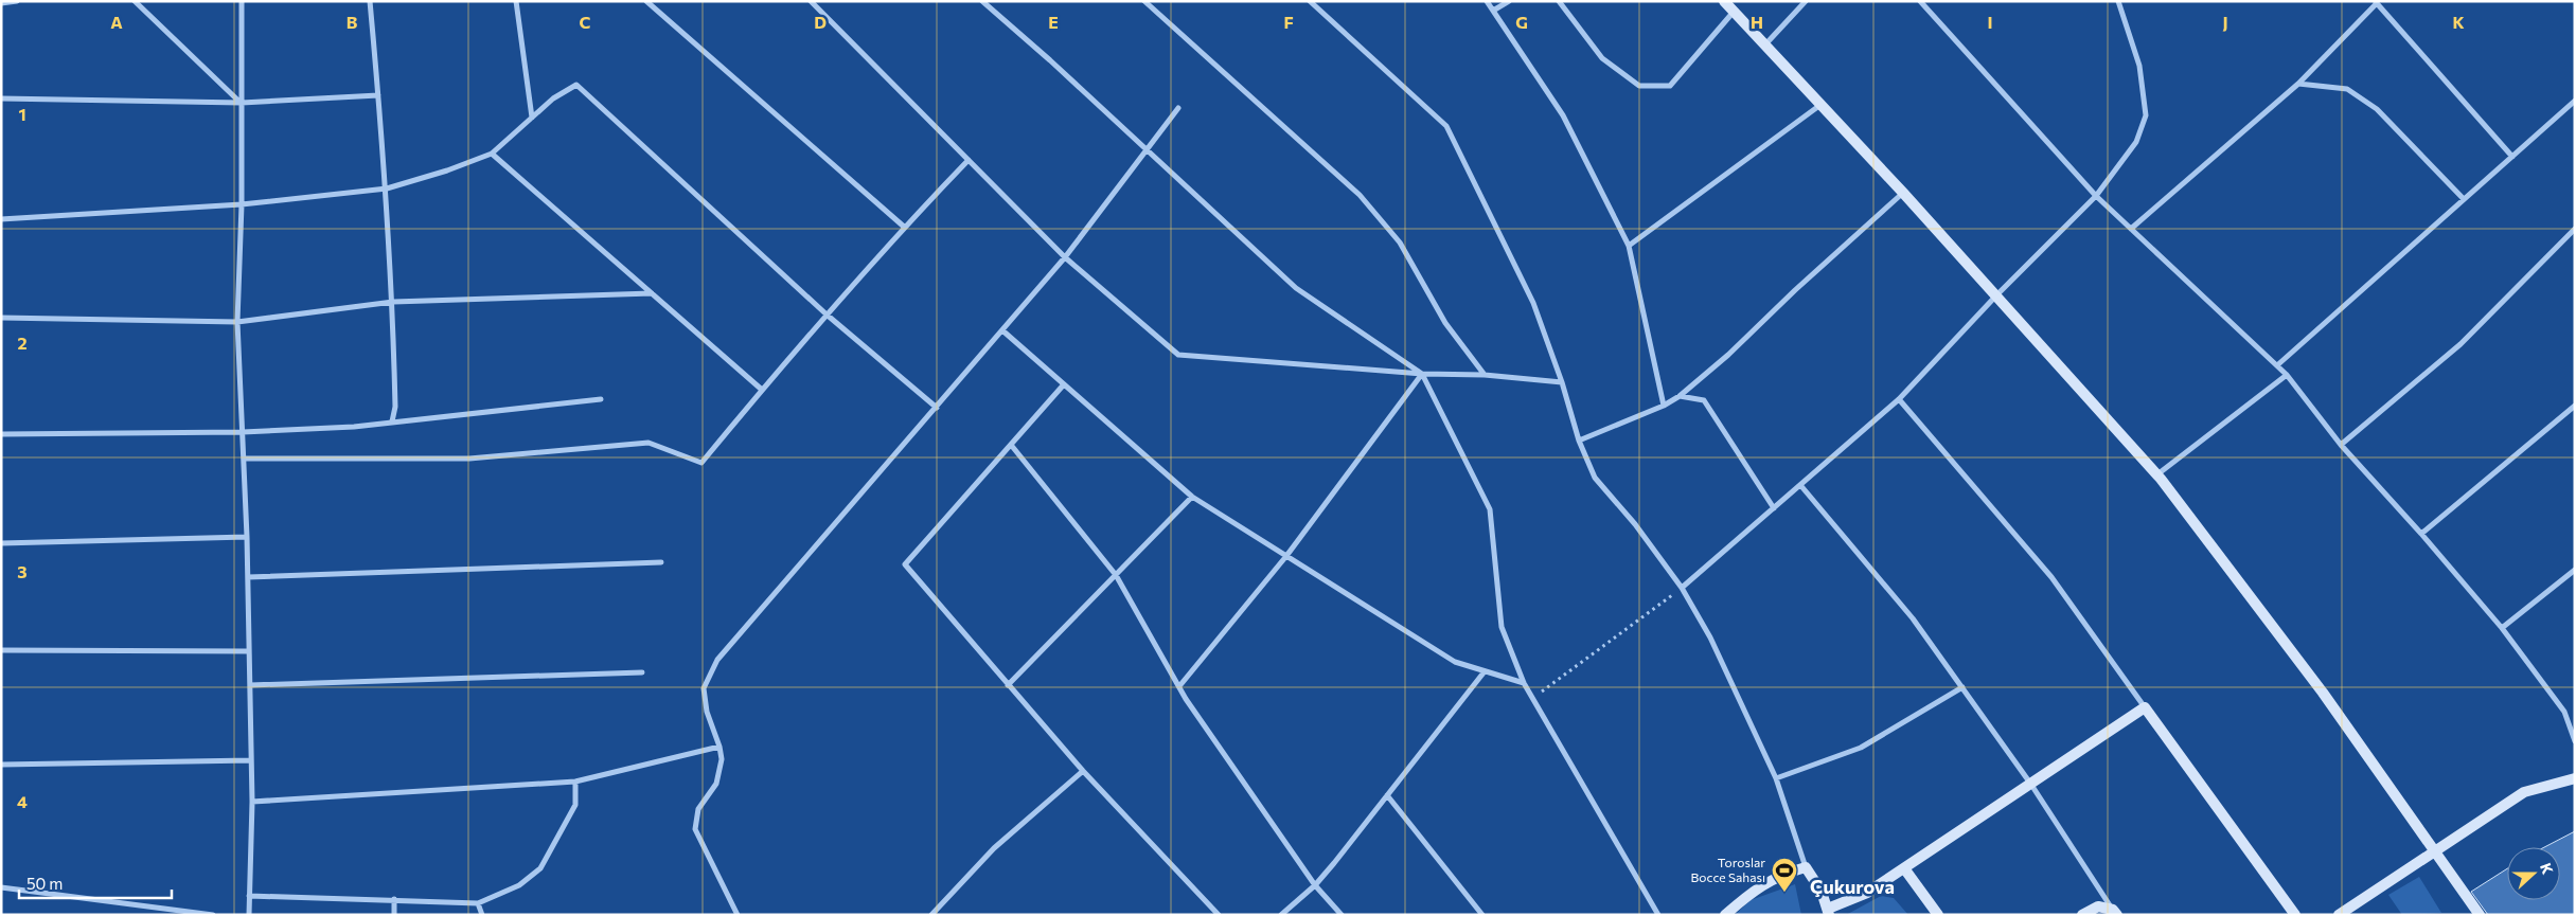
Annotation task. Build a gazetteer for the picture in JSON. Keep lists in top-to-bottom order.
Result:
{
  "districts": ["Çukurova"],
  "places": {
    "sports": ["Toroslar Bocce Sahası"]
  },
  "scale_bar": "50 m",
  "north": "right",
  "grid": {
    "columns": [
      "A",
      "B",
      "C",
      "D",
      "E",
      "F",
      "G",
      "H",
      "I",
      "J",
      "K"
    ],
    "rows": [
      "1",
      "2",
      "3",
      "4"
    ]
  }
}
